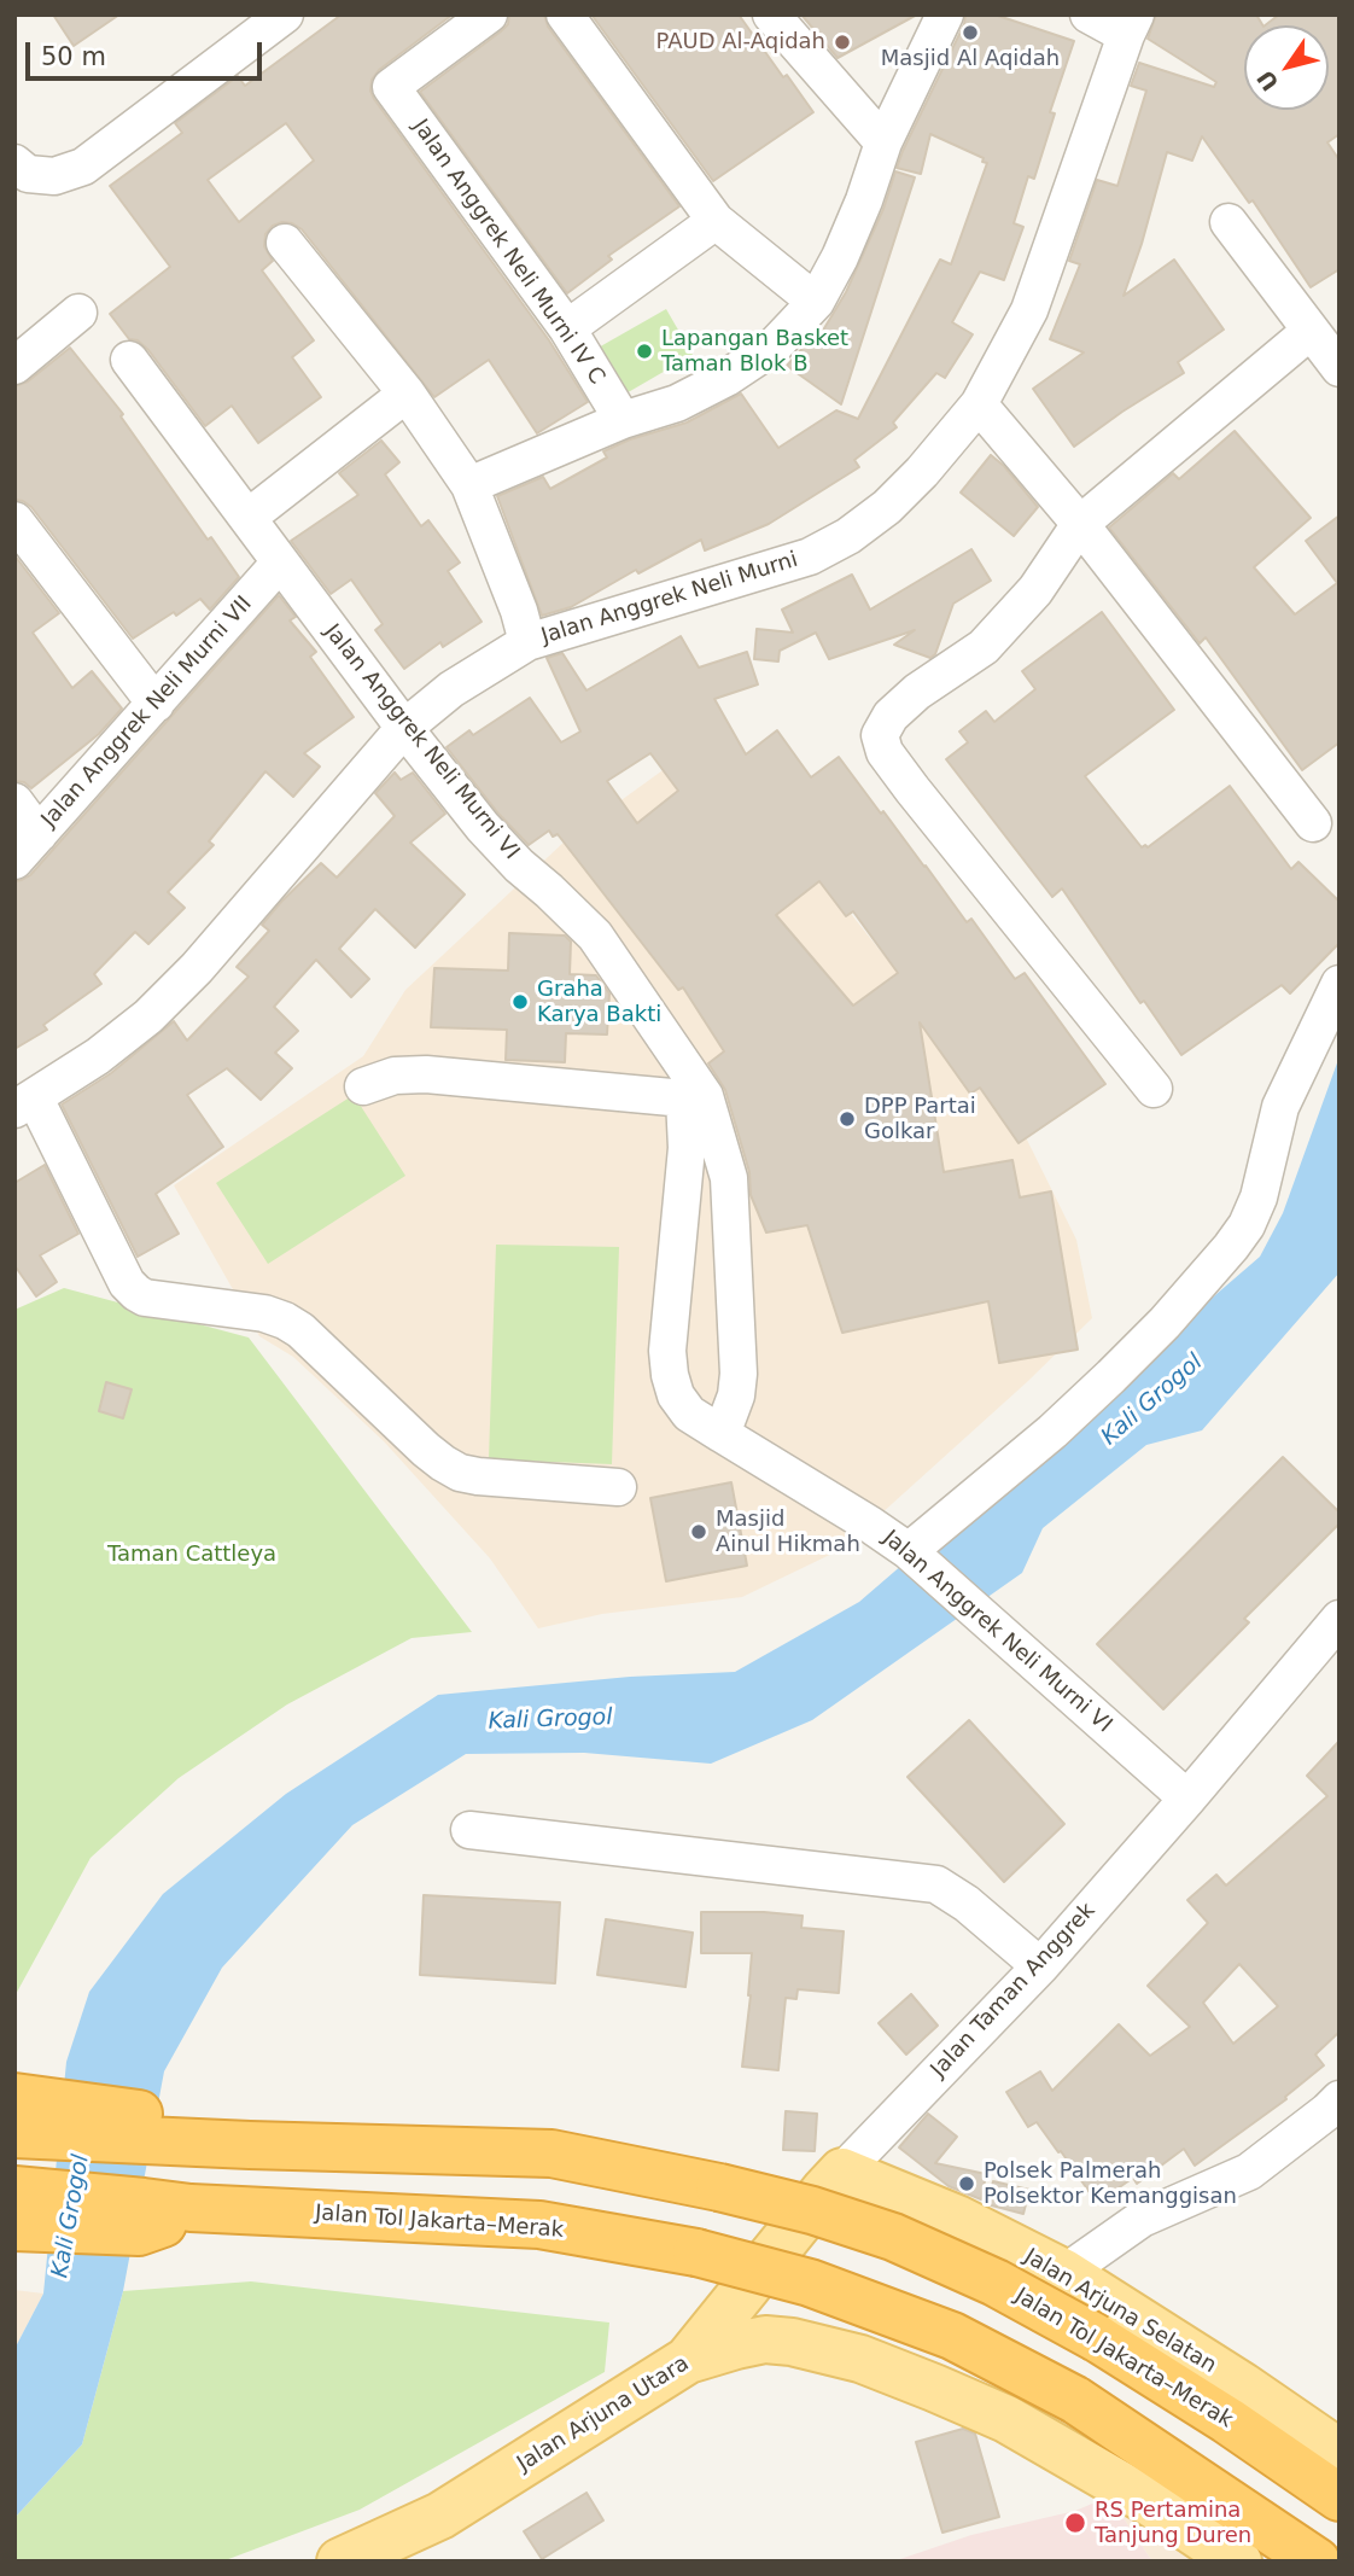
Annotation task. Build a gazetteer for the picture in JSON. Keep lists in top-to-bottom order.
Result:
{
  "streets": {
    "highway": ["Jalan Tol Jakarta–Merak"],
    "main road": ["Jalan Taman Anggrek", "Jalan Arjuna Selatan", "Jalan Arjuna Utara"],
    "street": [
      "Jalan Anggrek Neli Murni IV C",
      "Jalan Anggrek Neli Murni",
      "Jalan Anggrek Neli Murni VII",
      "Jalan Anggrek Neli Murni VI"
    ]
  },
  "crossings": [
    ["Jalan Anggrek Neli Murni", "Jalan Anggrek Neli Murni VI"],
    ["Jalan Anggrek Neli Murni VII", "Jalan Anggrek Neli Murni VI"],
    ["Jalan Anggrek Neli Murni VI", "Jalan Taman Anggrek"],
    ["Jalan Taman Anggrek", "Jalan Arjuna Selatan"],
    ["Jalan Taman Anggrek", "Jalan Arjuna Utara"]
  ],
  "water": ["Kali Grogol"],
  "parks": ["Taman Cattleya"],
  "places": [
    "Masjid Al Aqidah",
    "PAUD Al-Aqidah",
    "Lapangan Basket Taman Blok B",
    "Graha Karya Bakti",
    "DPP Partai Golkar",
    "Masjid Ainul Hikmah",
    "Polsek Palmerah Polsektor Kemanggisan",
    "RS Pertamina Tanjung Duren"
  ],
  "scale_bar": "50 m",
  "north": "bottom left"
}
